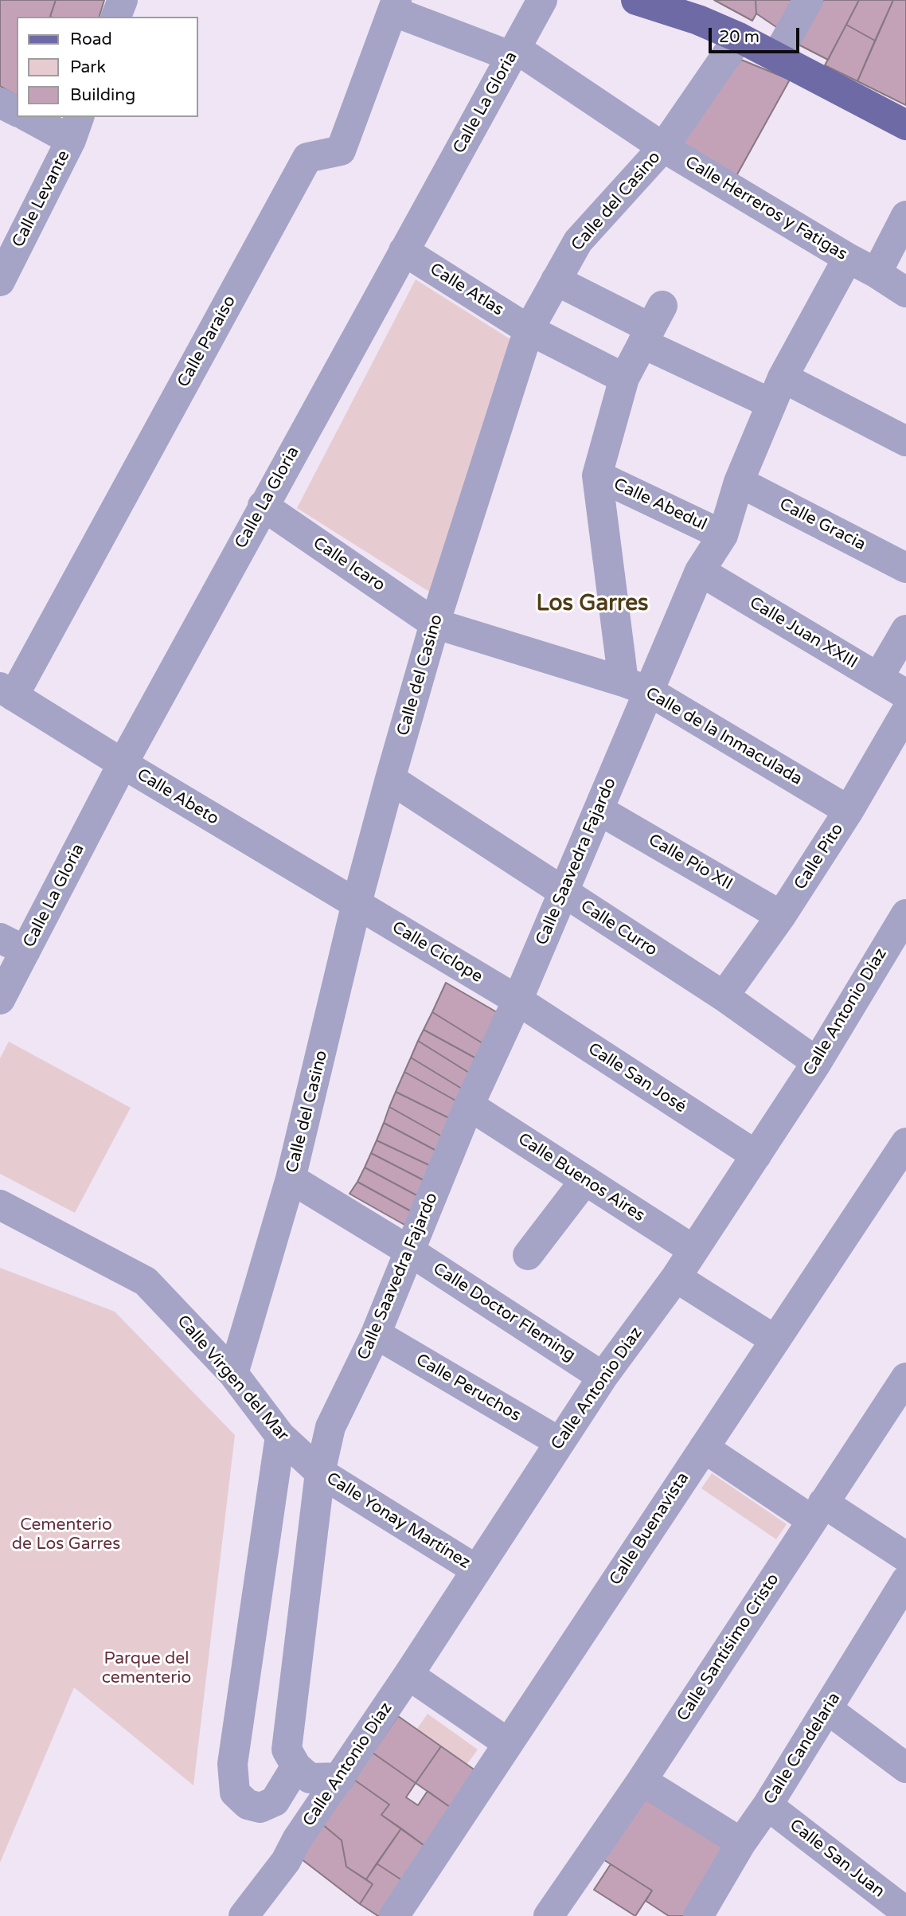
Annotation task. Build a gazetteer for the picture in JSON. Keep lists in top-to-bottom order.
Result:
{
  "streets": {
    "street": [
      "Calle La Gloria",
      "Calle Levante",
      "Calle del Casino",
      "Calle Herreros y Fatigas",
      "Calle Atlas",
      "Calle Paraíso",
      "Calle Abedul",
      "Calle Gracia",
      "Calle Icaro",
      "Calle Juan XXIII",
      "Calle de la Inmaculada",
      "Calle Abeto",
      "Calle Pito",
      "Calle Saavedra Fajardo",
      "Calle Pío XII",
      "Calle Curro",
      "Calle Ciclope",
      "Calle Antonio Díaz",
      "Calle San José",
      "Calle Buenos Aires",
      "Calle Doctor Fleming",
      "Calle Virgen del Mar",
      "Calle Peruchos",
      "Calle Yonay Martínez",
      "Calle Buenavista",
      "Calle Santísimo Cristo",
      "Calle Candelaria",
      "Calle San Juan"
    ]
  },
  "crossings": [
    ["Calle La Gloria", "Calle Herreros y Fatigas"],
    ["Calle La Gloria", "Calle Atlas"],
    ["Calle La Gloria", "Calle Icaro"],
    ["Calle La Gloria", "Calle Abeto"],
    ["Calle del Casino", "Calle Herreros y Fatigas"],
    ["Calle del Casino", "Calle Atlas"],
    ["Calle del Casino", "Calle Icaro"],
    ["Calle del Casino", "Calle de la Inmaculada"],
    ["Calle del Casino", "Calle Abeto"],
    ["Calle del Casino", "Calle Curro"],
    ["Calle del Casino", "Calle Ciclope"],
    ["Calle del Casino", "Calle Doctor Fleming"],
    ["Calle del Casino", "Calle Virgen del Mar"],
    ["Calle Herreros y Fatigas", "Calle Paraíso"],
    ["Calle Herreros y Fatigas", "Calle Saavedra Fajardo"],
    ["Calle Paraíso", "Calle Abeto"],
    ["Calle Abedul", "Calle de la Inmaculada"],
    ["Calle Abedul", "Calle Saavedra Fajardo"],
    ["Calle Gracia", "Calle Saavedra Fajardo"],
    ["Calle Icaro", "Calle de la Inmaculada"],
    ["Calle Juan XXIII", "Calle Saavedra Fajardo"],
    ["Calle de la Inmaculada", "Calle Pito"],
    ["Calle de la Inmaculada", "Calle Saavedra Fajardo"],
    ["Calle Abeto", "Calle Ciclope"],
    ["Calle Pito", "Calle Pío XII"],
    ["Calle Pito", "Calle Curro"],
    ["Calle Saavedra Fajardo", "Calle Pío XII"],
    ["Calle Saavedra Fajardo", "Calle Curro"],
    ["Calle Saavedra Fajardo", "Calle Ciclope"],
    ["Calle Saavedra Fajardo", "Calle San José"],
    ["Calle Saavedra Fajardo", "Calle Buenos Aires"],
    ["Calle Saavedra Fajardo", "Calle Doctor Fleming"],
    ["Calle Saavedra Fajardo", "Calle Virgen del Mar"],
    ["Calle Saavedra Fajardo", "Calle Peruchos"],
    ["Calle Saavedra Fajardo", "Calle Yonay Martínez"],
    ["Calle Curro", "Calle Antonio Díaz"],
    ["Calle Ciclope", "Calle San José"],
    ["Calle Antonio Díaz", "Calle San José"],
    ["Calle Antonio Díaz", "Calle Buenos Aires"],
    ["Calle Antonio Díaz", "Calle Doctor Fleming"],
    ["Calle Antonio Díaz", "Calle Peruchos"],
    ["Calle Antonio Díaz", "Calle Yonay Martínez"],
    ["Calle Virgen del Mar", "Calle Yonay Martínez"],
    ["Calle Candelaria", "Calle San Juan"]
  ],
  "districts": ["Los Garres"],
  "parks": ["Cementerio de Los Garres", "Parque del cementerio"],
  "legend": ["Road", "Park", "Building"],
  "scale_bar": "20 m"
}
